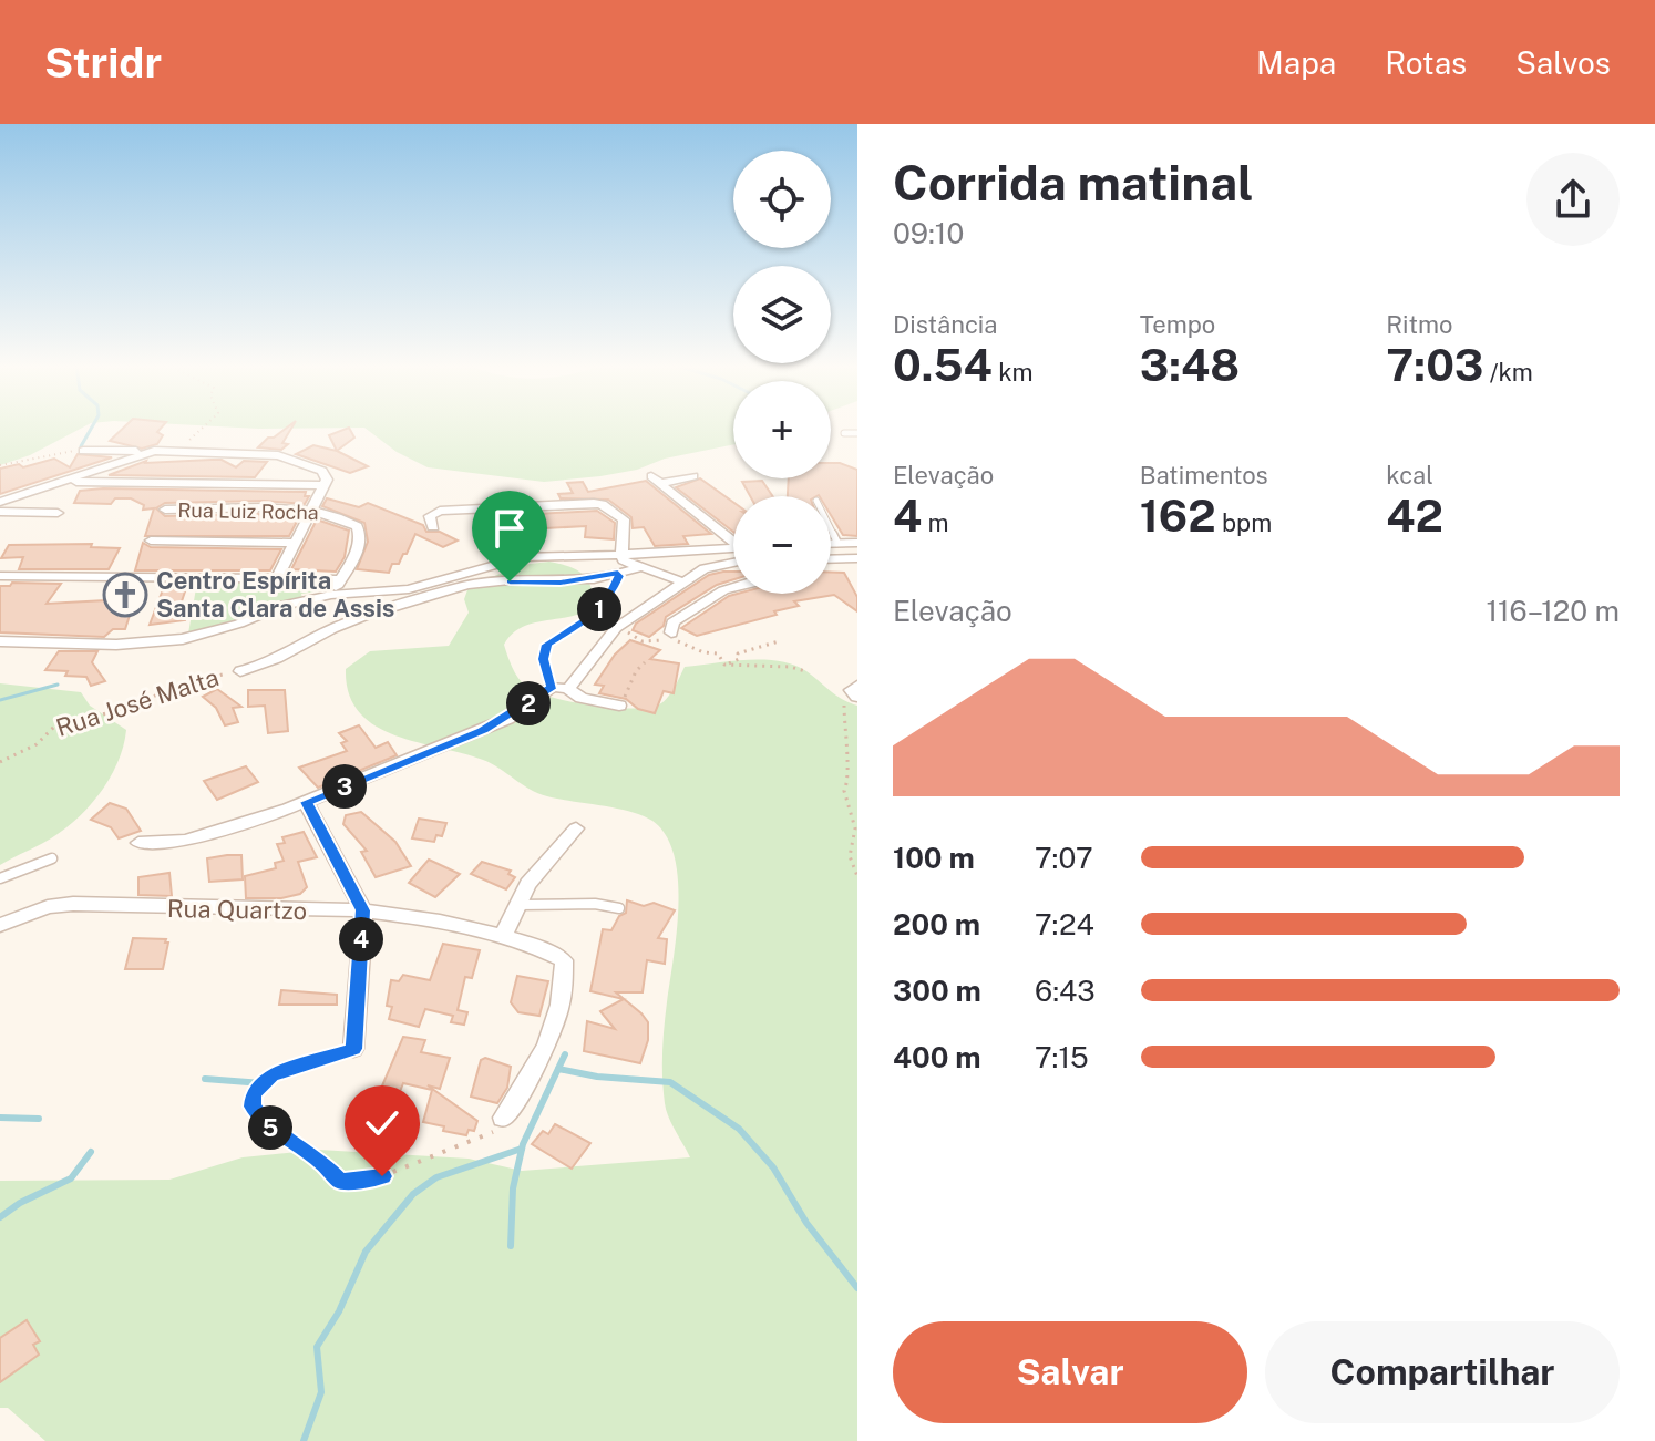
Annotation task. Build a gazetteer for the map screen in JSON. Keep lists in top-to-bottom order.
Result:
{
  "streets": {
    "street": ["Rua Luiz Rocha", "Rua José Malta", "Rua Quartzo"]
  },
  "places": {
    "church": ["Centro Espírita Santa Clara de Assis"]
  },
  "page": {
    "header": "Stridr",
    "nav": ["Mapa", "Rotas", "Salvos"],
    "heading": ["Corrida matinal", "09:10"],
    "map_buttons": ["+", "−"],
    "stats": [
      ["Distância", "0.54 km"],
      ["Tempo", "3:48"],
      ["Ritmo", "7:03 /km"],
      ["Elevação", "4 m"],
      ["Batimentos", "162 bpm"],
      ["kcal", "42"]
    ],
    "chart": ["Elevação", "116–120 m"],
    "pins": [
      "1",
      "2",
      "3",
      "4",
      "5"
    ],
    "list": [
      {
        "name": "100 m",
        "note": "7:07"
      },
      {
        "name": "200 m",
        "note": "7:24"
      },
      {
        "name": "300 m",
        "note": "6:43"
      },
      {
        "name": "400 m",
        "note": "7:15"
      }
    ],
    "buttons": ["Salvar", "Compartilhar"]
  }
}
